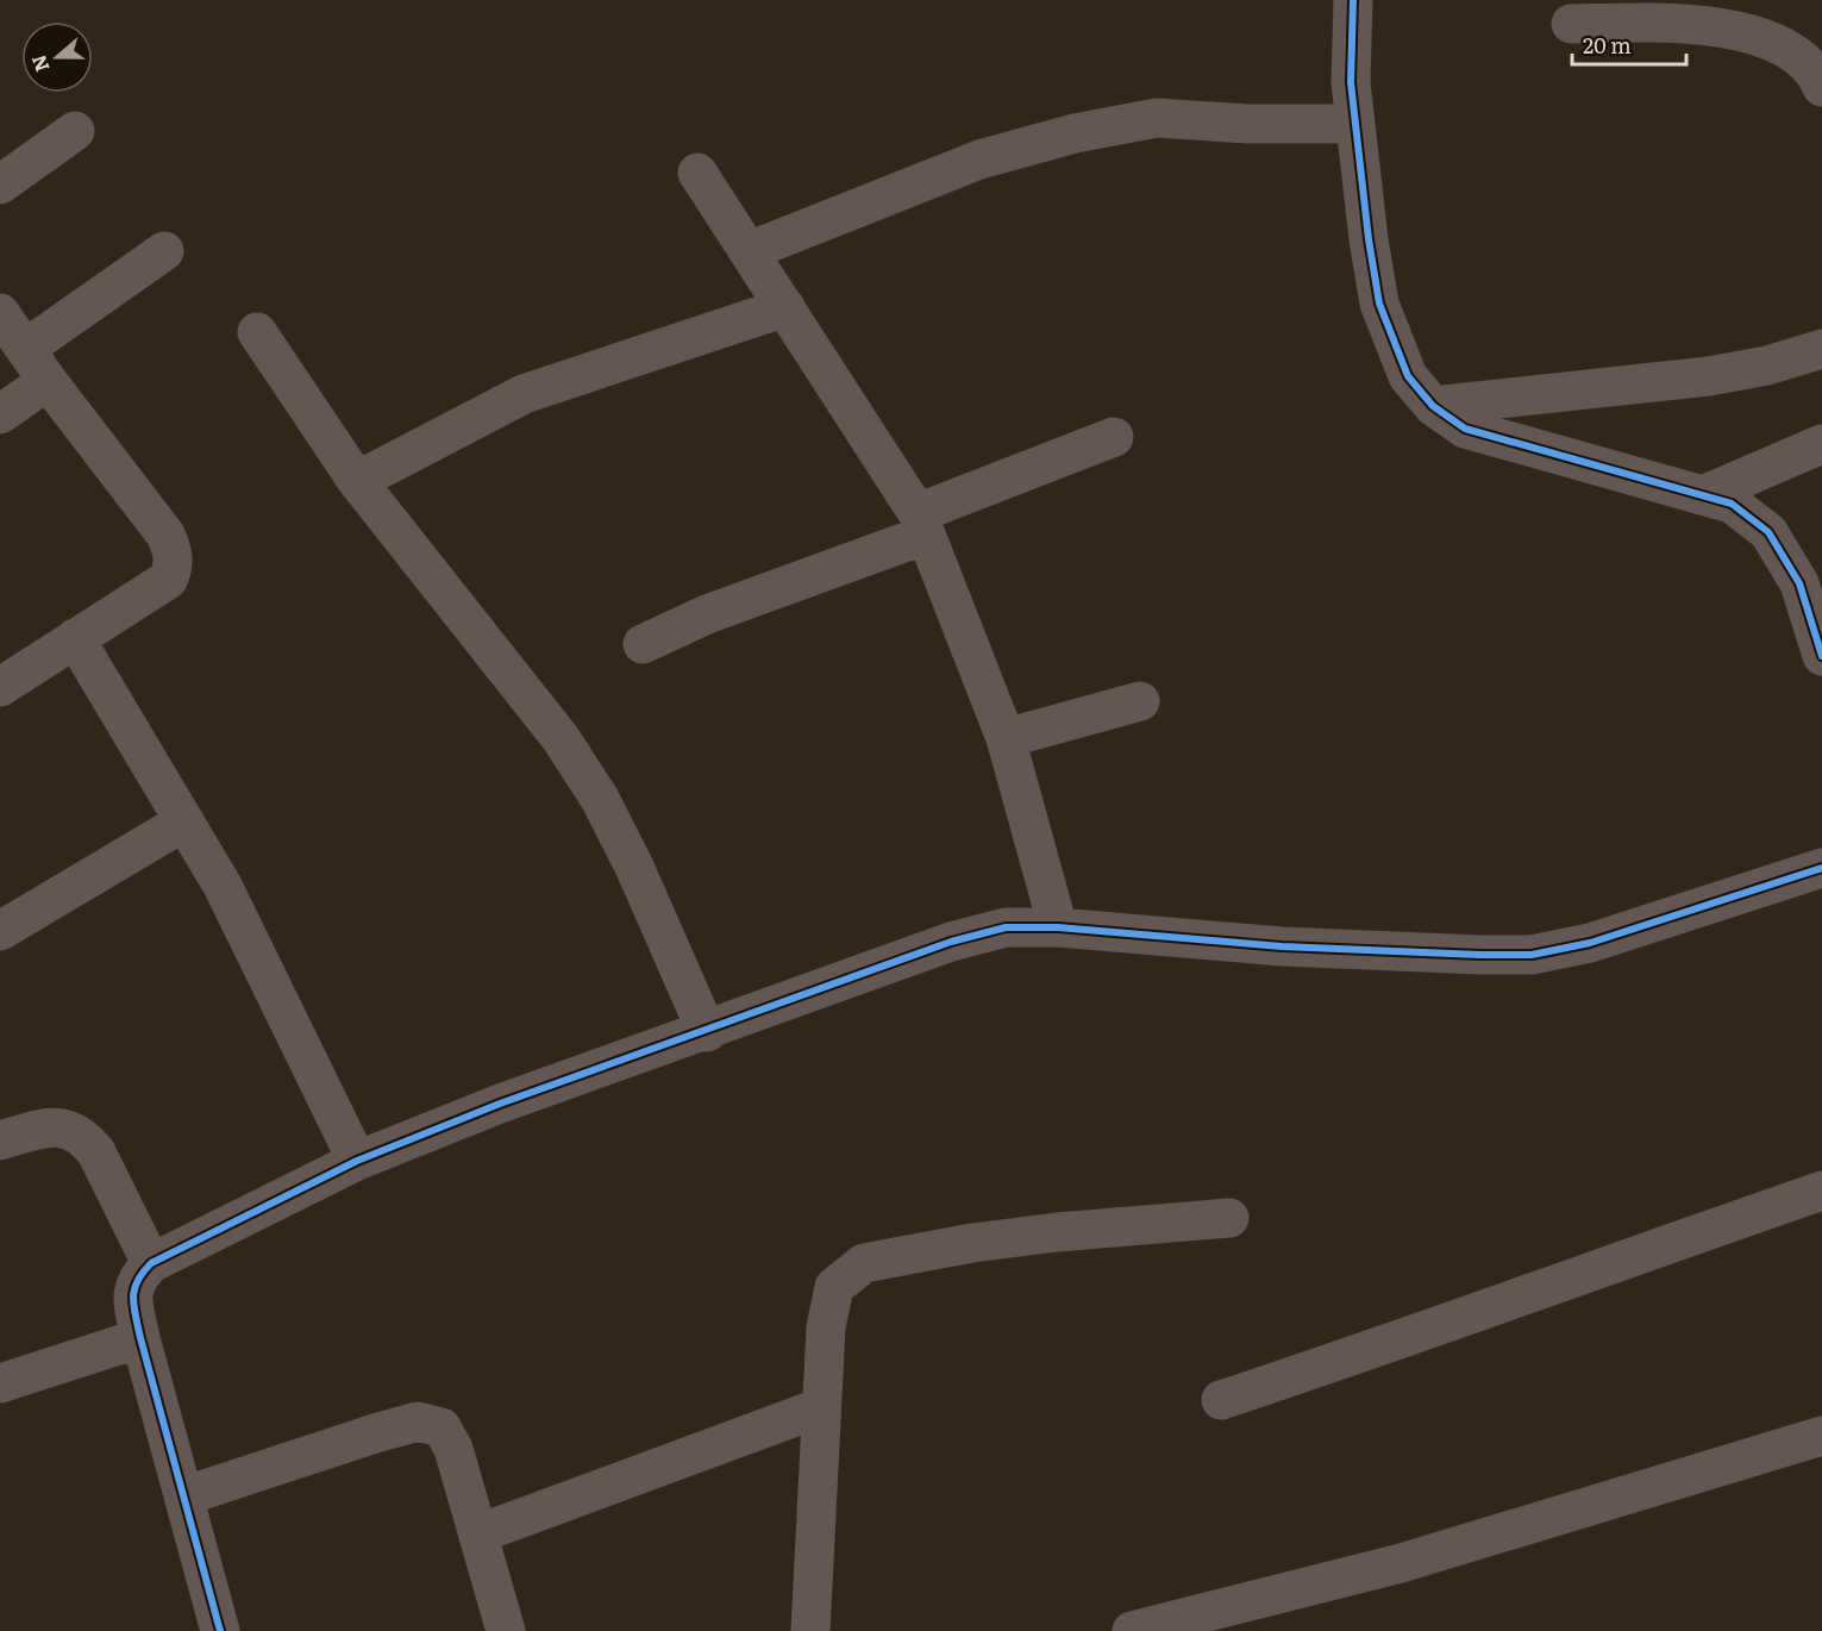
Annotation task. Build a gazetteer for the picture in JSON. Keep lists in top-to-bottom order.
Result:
{
  "scale_bar": "20 m",
  "north": "left"
}
